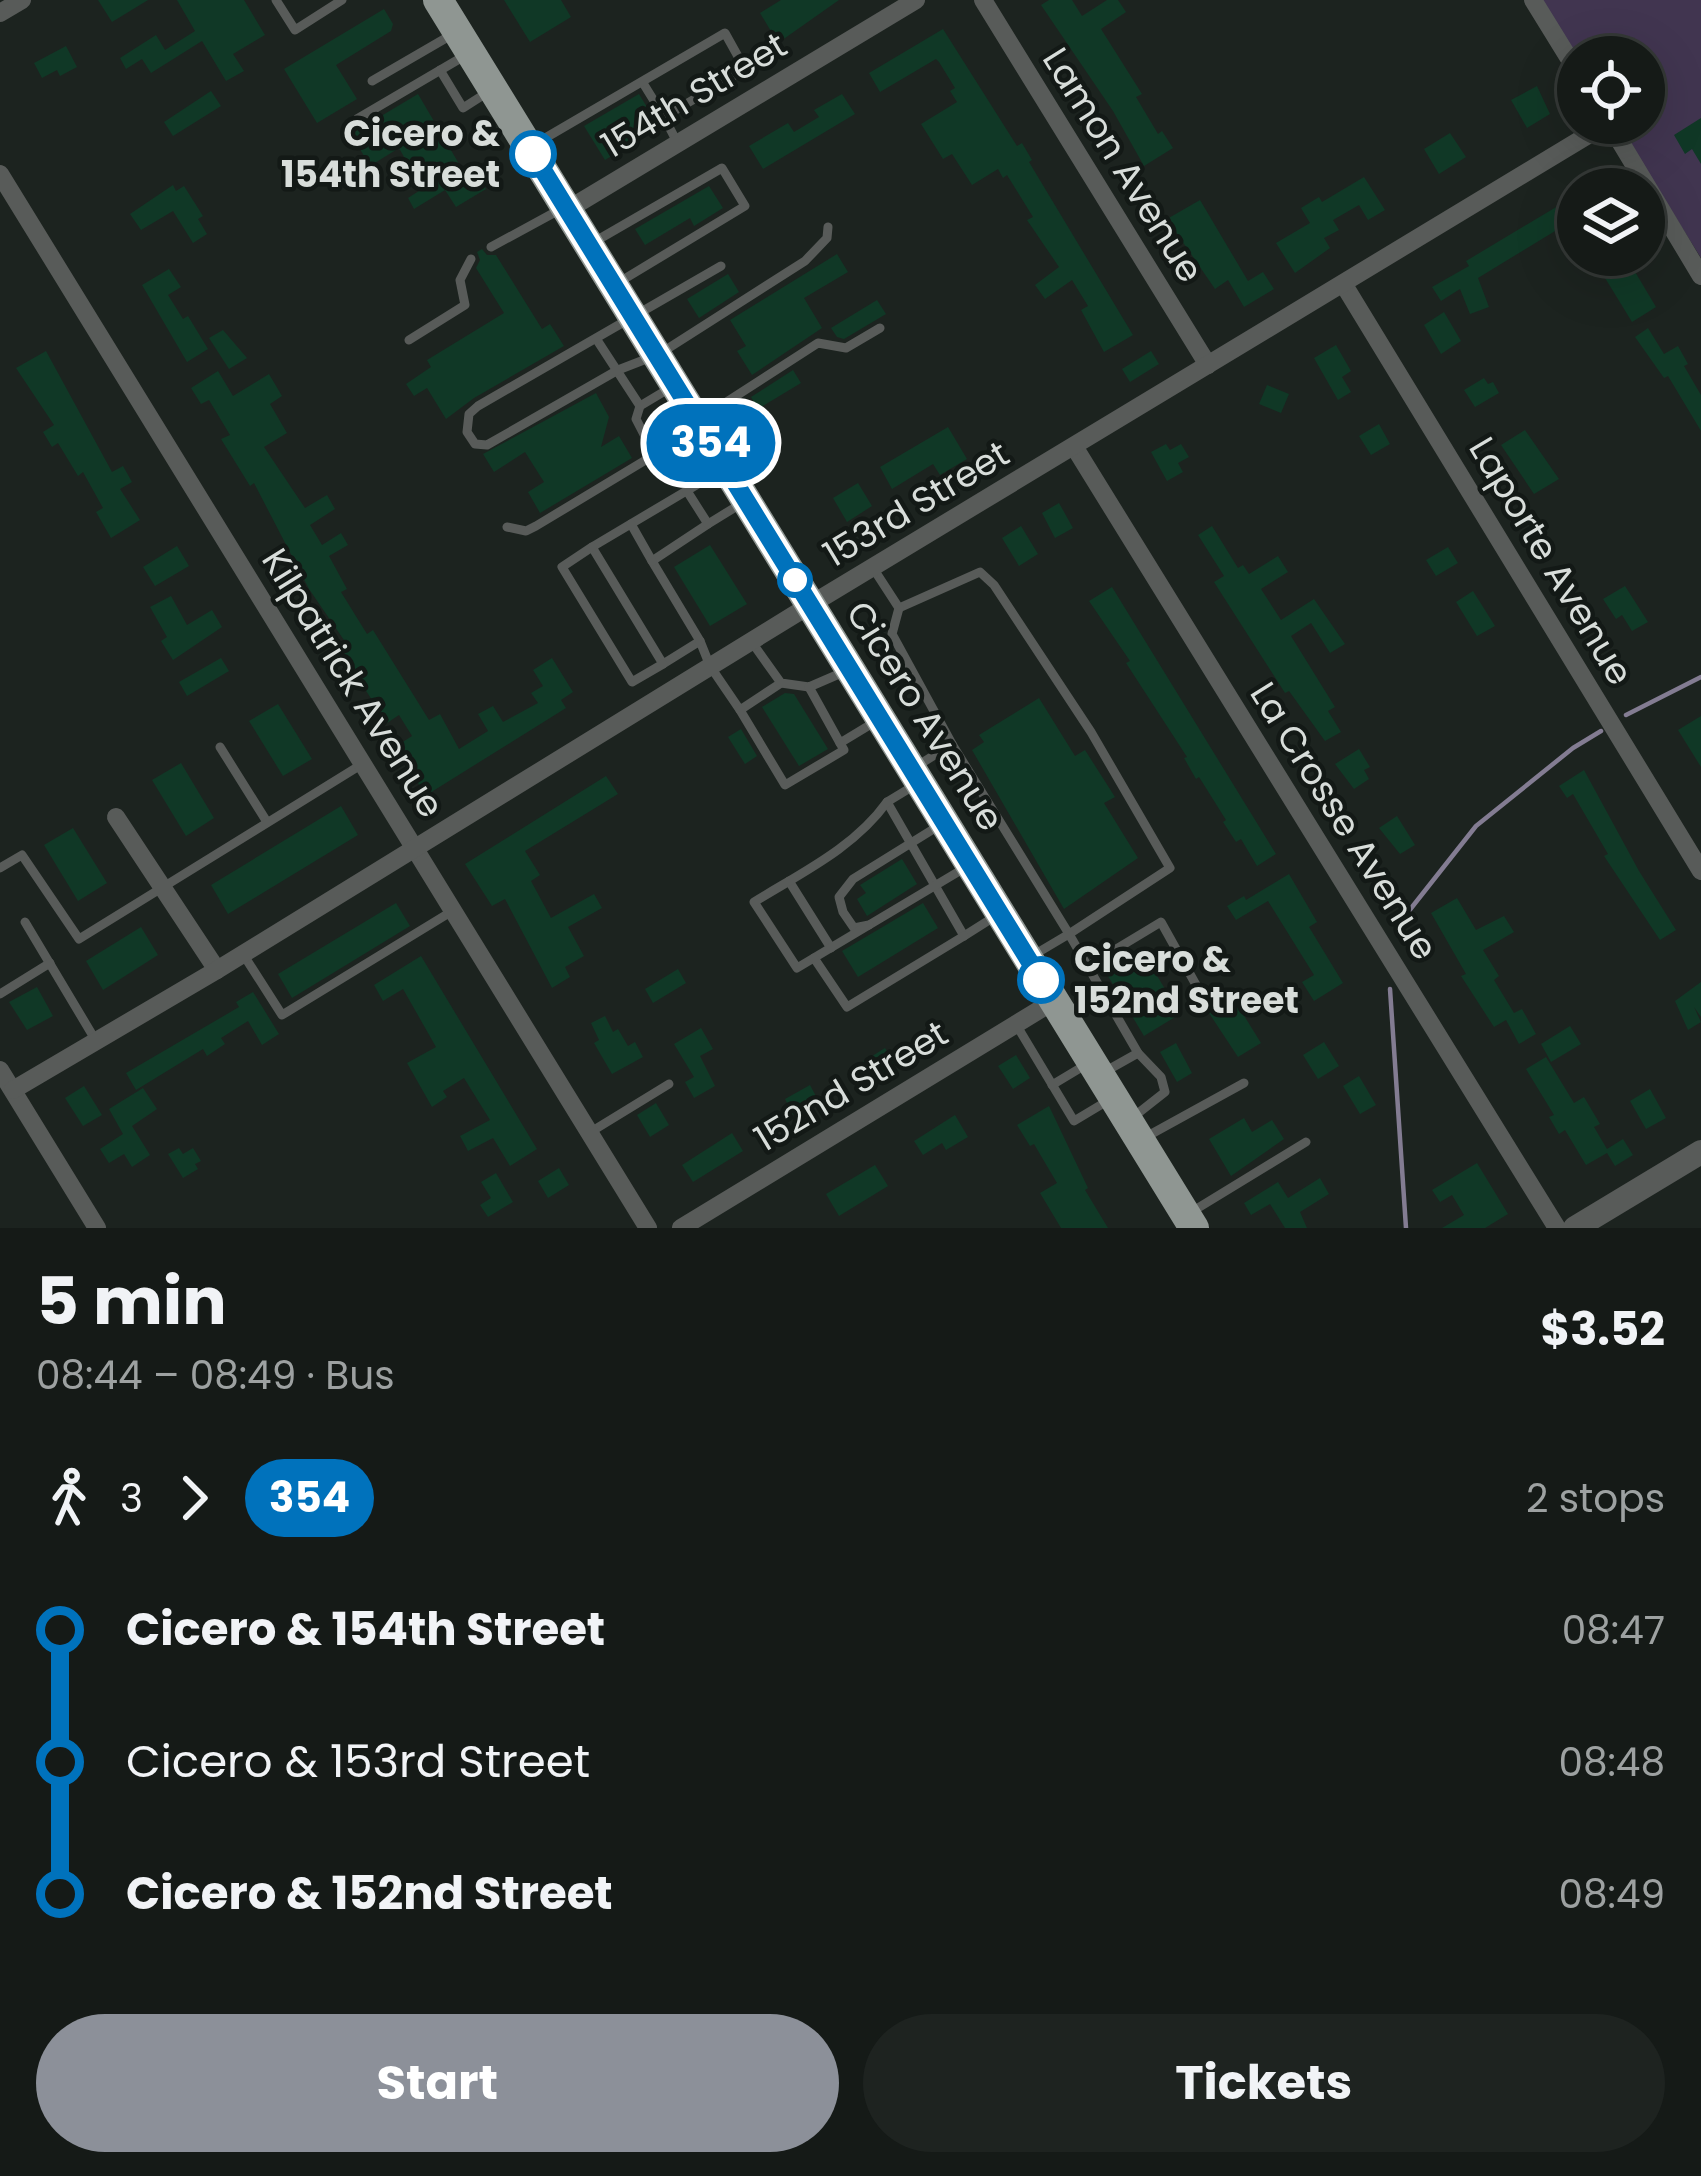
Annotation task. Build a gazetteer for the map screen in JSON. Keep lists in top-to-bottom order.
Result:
{
  "streets": {
    "main road": ["Cicero Avenue"],
    "street": [
      "154th Street",
      "Lamon Avenue",
      "153rd Street",
      "Laporte Avenue",
      "Kilpatrick Avenue",
      "La Crosse Avenue",
      "152nd Street"
    ]
  },
  "crossings": [
    ["154th Street", "Cicero Avenue"],
    ["Lamon Avenue", "153rd Street"],
    ["153rd Street", "Laporte Avenue"],
    ["153rd Street", "Kilpatrick Avenue"],
    ["153rd Street", "Cicero Avenue"],
    ["153rd Street", "La Crosse Avenue"],
    ["Cicero Avenue", "152nd Street"]
  ],
  "places": ["Cicero & 154th Street", "Cicero & 152nd Street"],
  "lines": ["bus line 354"],
  "page": {
    "on_map": "354",
    "heading": ["5 min", "08:44 – 08:49 · Bus", "$3.52"],
    "legs": ["3", "354", "2 stops"],
    "list": [
      {
        "name": "Cicero & 154th Street",
        "value": "08:47"
      },
      {
        "name": "Cicero & 153rd Street",
        "value": "08:48"
      },
      {
        "name": "Cicero & 152nd Street",
        "value": "08:49"
      }
    ],
    "buttons": ["Start", "Tickets"]
  }
}
